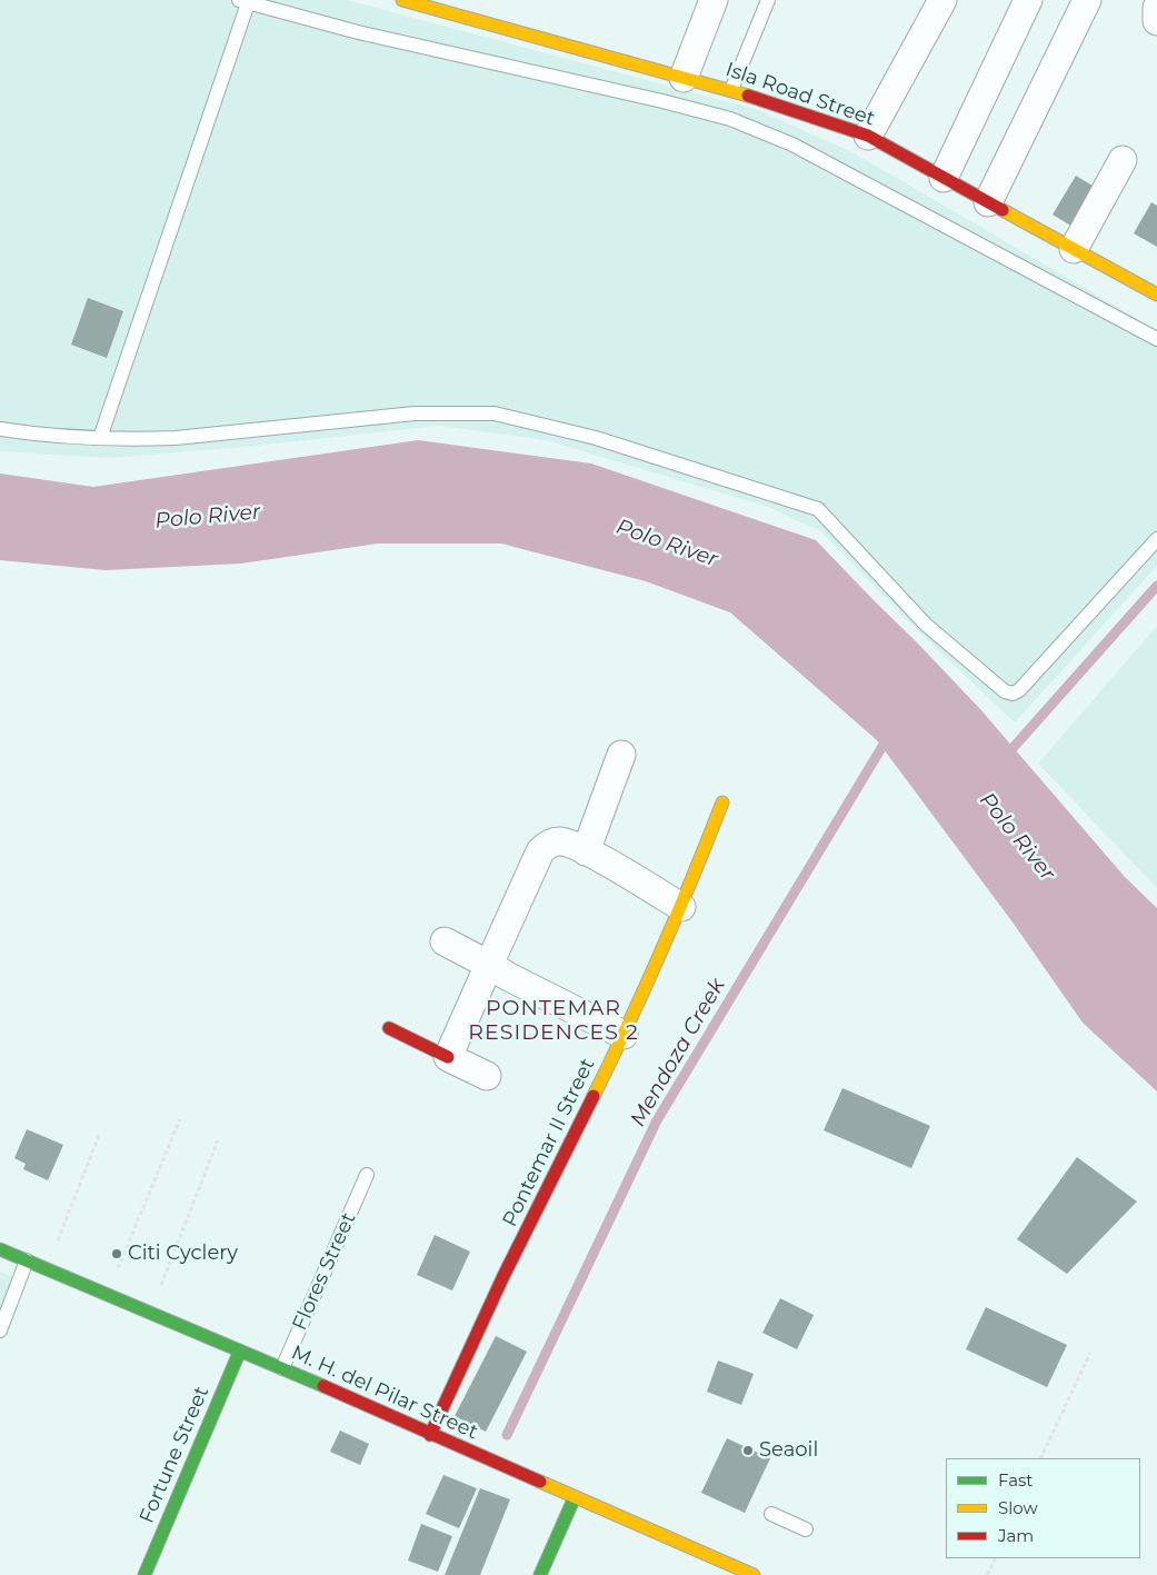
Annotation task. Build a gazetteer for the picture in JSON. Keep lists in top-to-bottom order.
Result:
{
  "streets": {
    "street": [
      "Isla Road Street",
      "Pontemar II Street",
      "M. H. del Pilar Street",
      "Fortune Street"
    ],
    "lane": ["Flores Street"]
  },
  "crossings": [
    ["Pontemar II Street", "M. H. del Pilar Street"],
    ["Flores Street", "M. H. del Pilar Street"],
    ["M. H. del Pilar Street", "Fortune Street"]
  ],
  "districts": ["PONTEMAR RESIDENCES 2"],
  "water": ["Polo River", "Mendoza Creek"],
  "places": ["Citi Cyclery", "Seaoil"],
  "legend": ["Fast", "Slow", "Jam"]
}
